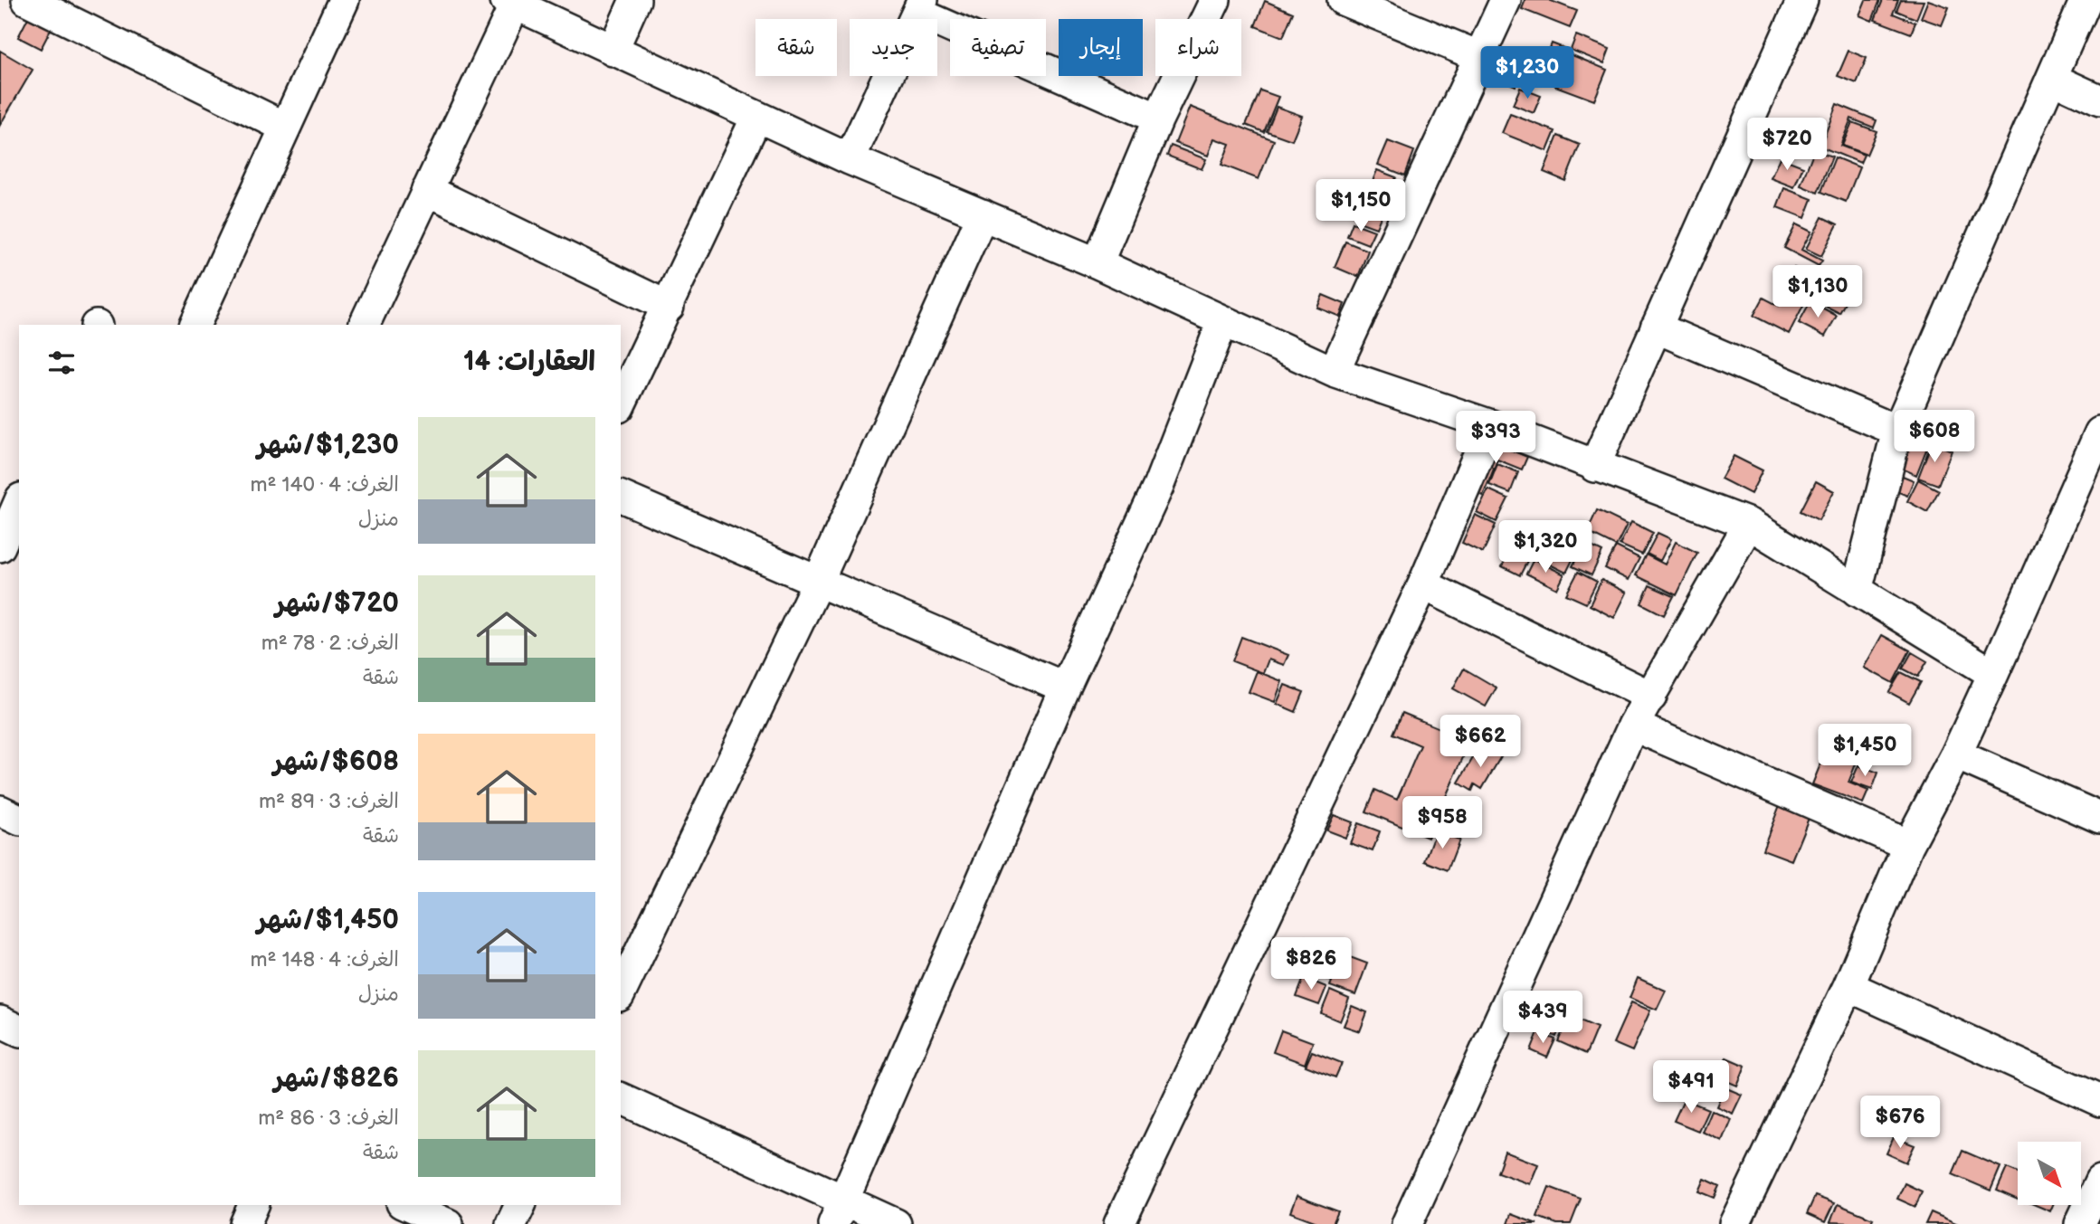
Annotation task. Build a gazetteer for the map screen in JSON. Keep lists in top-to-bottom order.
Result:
{
  "north": "bottom right",
  "page": {
    "chip": [
      "شراء",
      "إيجار",
      "تصفية",
      "جديد",
      "شقة"
    ],
    "price": [
      "$1,230",
      "$720",
      "$1,150",
      "$1,130",
      "$608",
      "$393",
      "$1,320",
      "$662",
      "$1,450",
      "$958",
      "$826",
      "$439",
      "$491",
      "$676"
    ],
    "heading": "العقارات: 14",
    "list": [
      {
        "name": "$1,230/شهر",
        "note": "الغرف: 4 · 140 m² · منزل"
      },
      {
        "name": "$720/شهر",
        "note": "الغرف: 2 · 78 m² · شقة"
      },
      {
        "name": "$608/شهر",
        "note": "الغرف: 3 · 89 m² · شقة"
      },
      {
        "name": "$1,450/شهر",
        "note": "الغرف: 4 · 148 m² · منزل"
      },
      {
        "name": "$826/شهر",
        "note": "الغرف: 3 · 86 m² · شقة"
      }
    ]
  }
}
